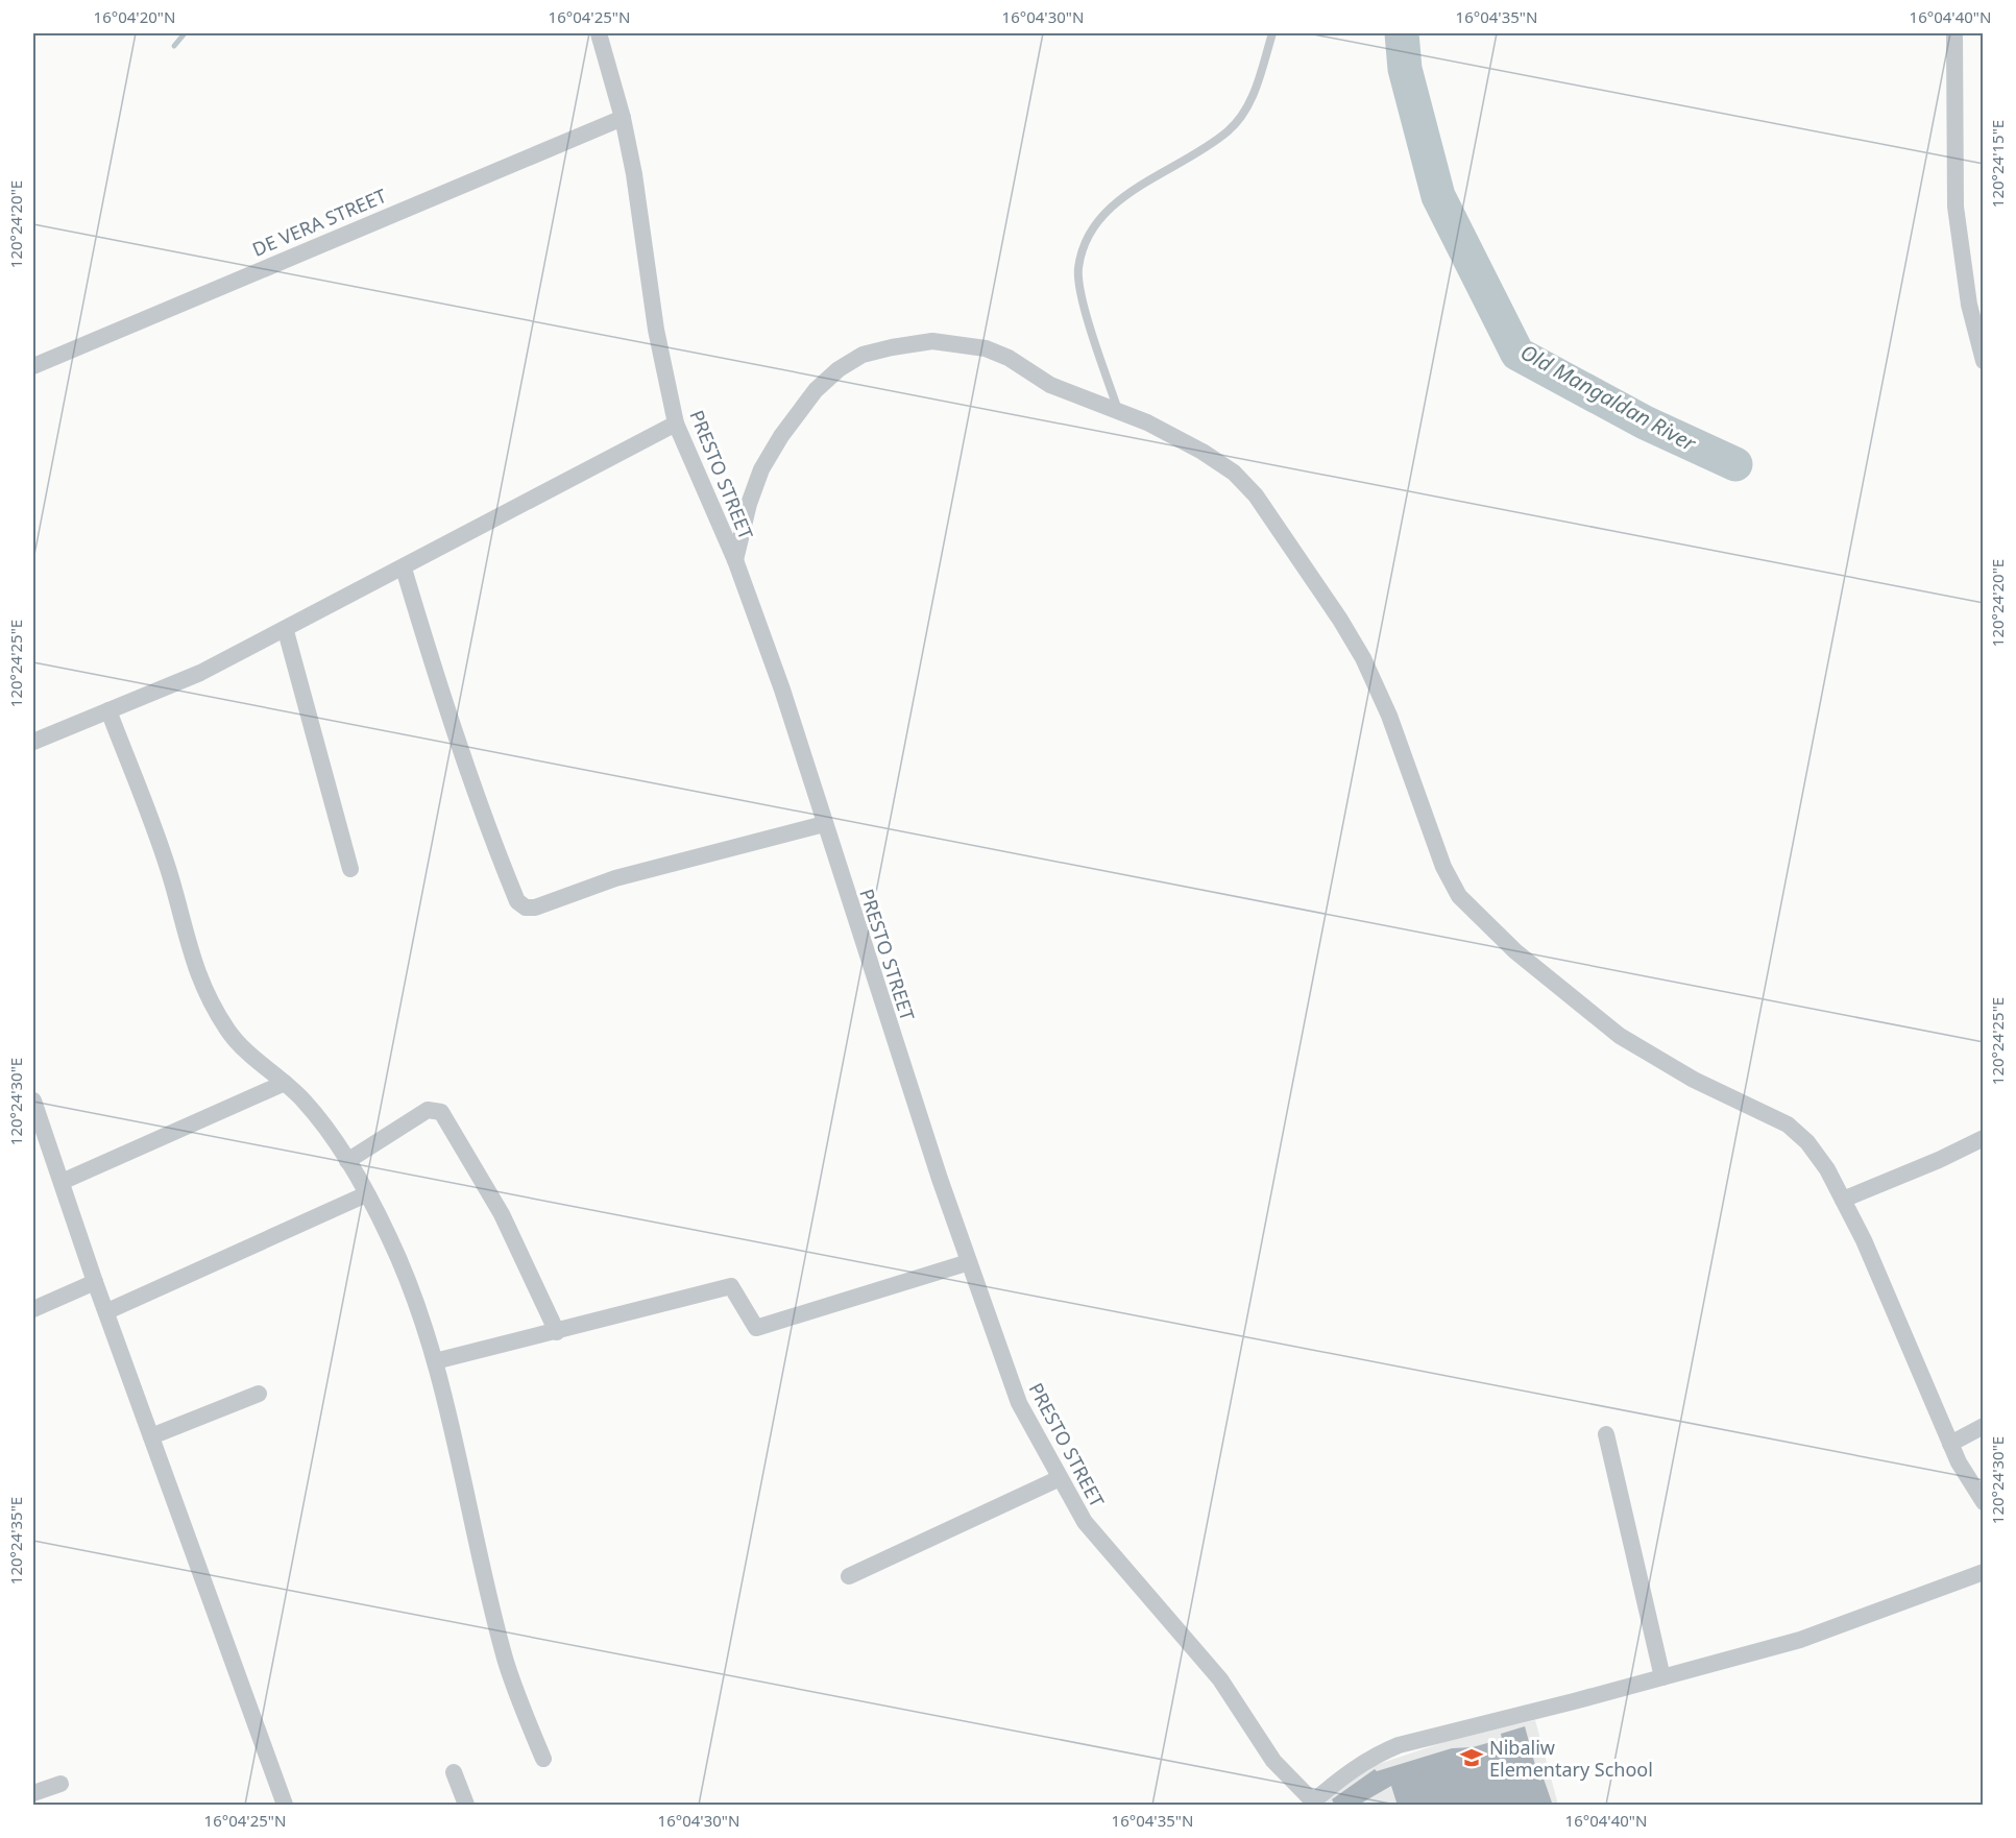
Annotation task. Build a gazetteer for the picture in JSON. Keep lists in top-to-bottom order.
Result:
{
  "streets": {
    "street": ["DE VERA STREET", "PRESTO STREET"]
  },
  "crossings": [
    ["DE VERA STREET", "PRESTO STREET"]
  ],
  "water": ["Old Mangaldan River"],
  "places": {
    "school or university": ["Nibaliw Elementary School"]
  },
  "coordinates": [
    "16°04'20\"N",
    "16°04'25\"N",
    "16°04'30\"N",
    "16°04'35\"N",
    "16°04'40\"N",
    "120°24'15\"E",
    "120°24'20\"E",
    "120°24'25\"E",
    "120°24'30\"E",
    "120°24'35\"E"
  ]
}
